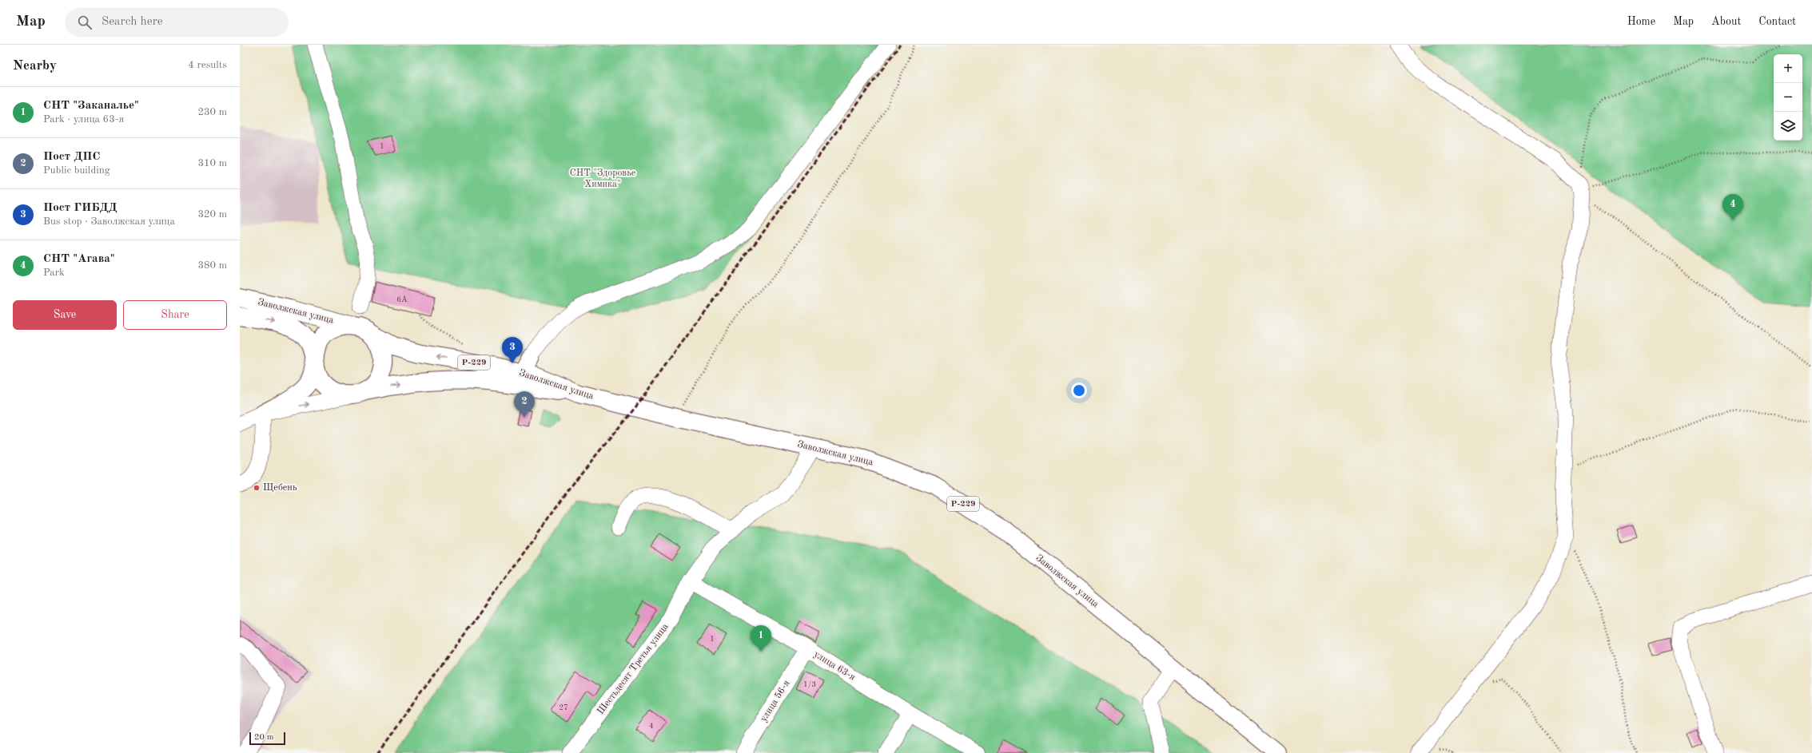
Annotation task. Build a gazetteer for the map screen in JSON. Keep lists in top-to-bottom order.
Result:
{
  "streets": {
    "main road": ["Заволжская улица", "Р-229"],
    "street": ["улица 63-я", "Шестьдесят Третья улица", "улица 56-я"]
  },
  "crossings": [
    ["Заволжская улица", "Р-229"],
    ["Заволжская улица", "Шестьдесят Третья улица"],
    ["улица 63-я", "Шестьдесят Третья улица"],
    ["улица 63-я", "улица 56-я"]
  ],
  "parks": ["СНТ \"Здоровье Химика\""],
  "places": ["Щебень"],
  "house_numbers": [
    "1",
    "6А",
    "1",
    "1/3",
    "27",
    "4"
  ],
  "scale_bar": "20 m",
  "page": {
    "header": "Map",
    "search": "Search here",
    "nav": [
      "Home",
      "Map",
      "About",
      "Contact"
    ],
    "heading": ["Nearby", "4 results"],
    "map_buttons": ["+", "−"],
    "list": [
      {
        "mark": "1",
        "name": "СНТ \"Заканалье\"",
        "note": "Park · улица 63-я",
        "value": "230 m"
      },
      {
        "mark": "2",
        "name": "Пост ДПС",
        "note": "Public building",
        "value": "310 m"
      },
      {
        "mark": "3",
        "name": "Пост ГИБДД",
        "note": "Bus stop · Заволжская улица",
        "value": "320 m"
      },
      {
        "mark": "4",
        "name": "СНТ \"Агава\"",
        "note": "Park",
        "value": "380 m"
      }
    ],
    "pins": [
      "4",
      "3",
      "2",
      "1"
    ],
    "buttons": ["Save", "Share"],
    "scale": "20 m"
  }
}
